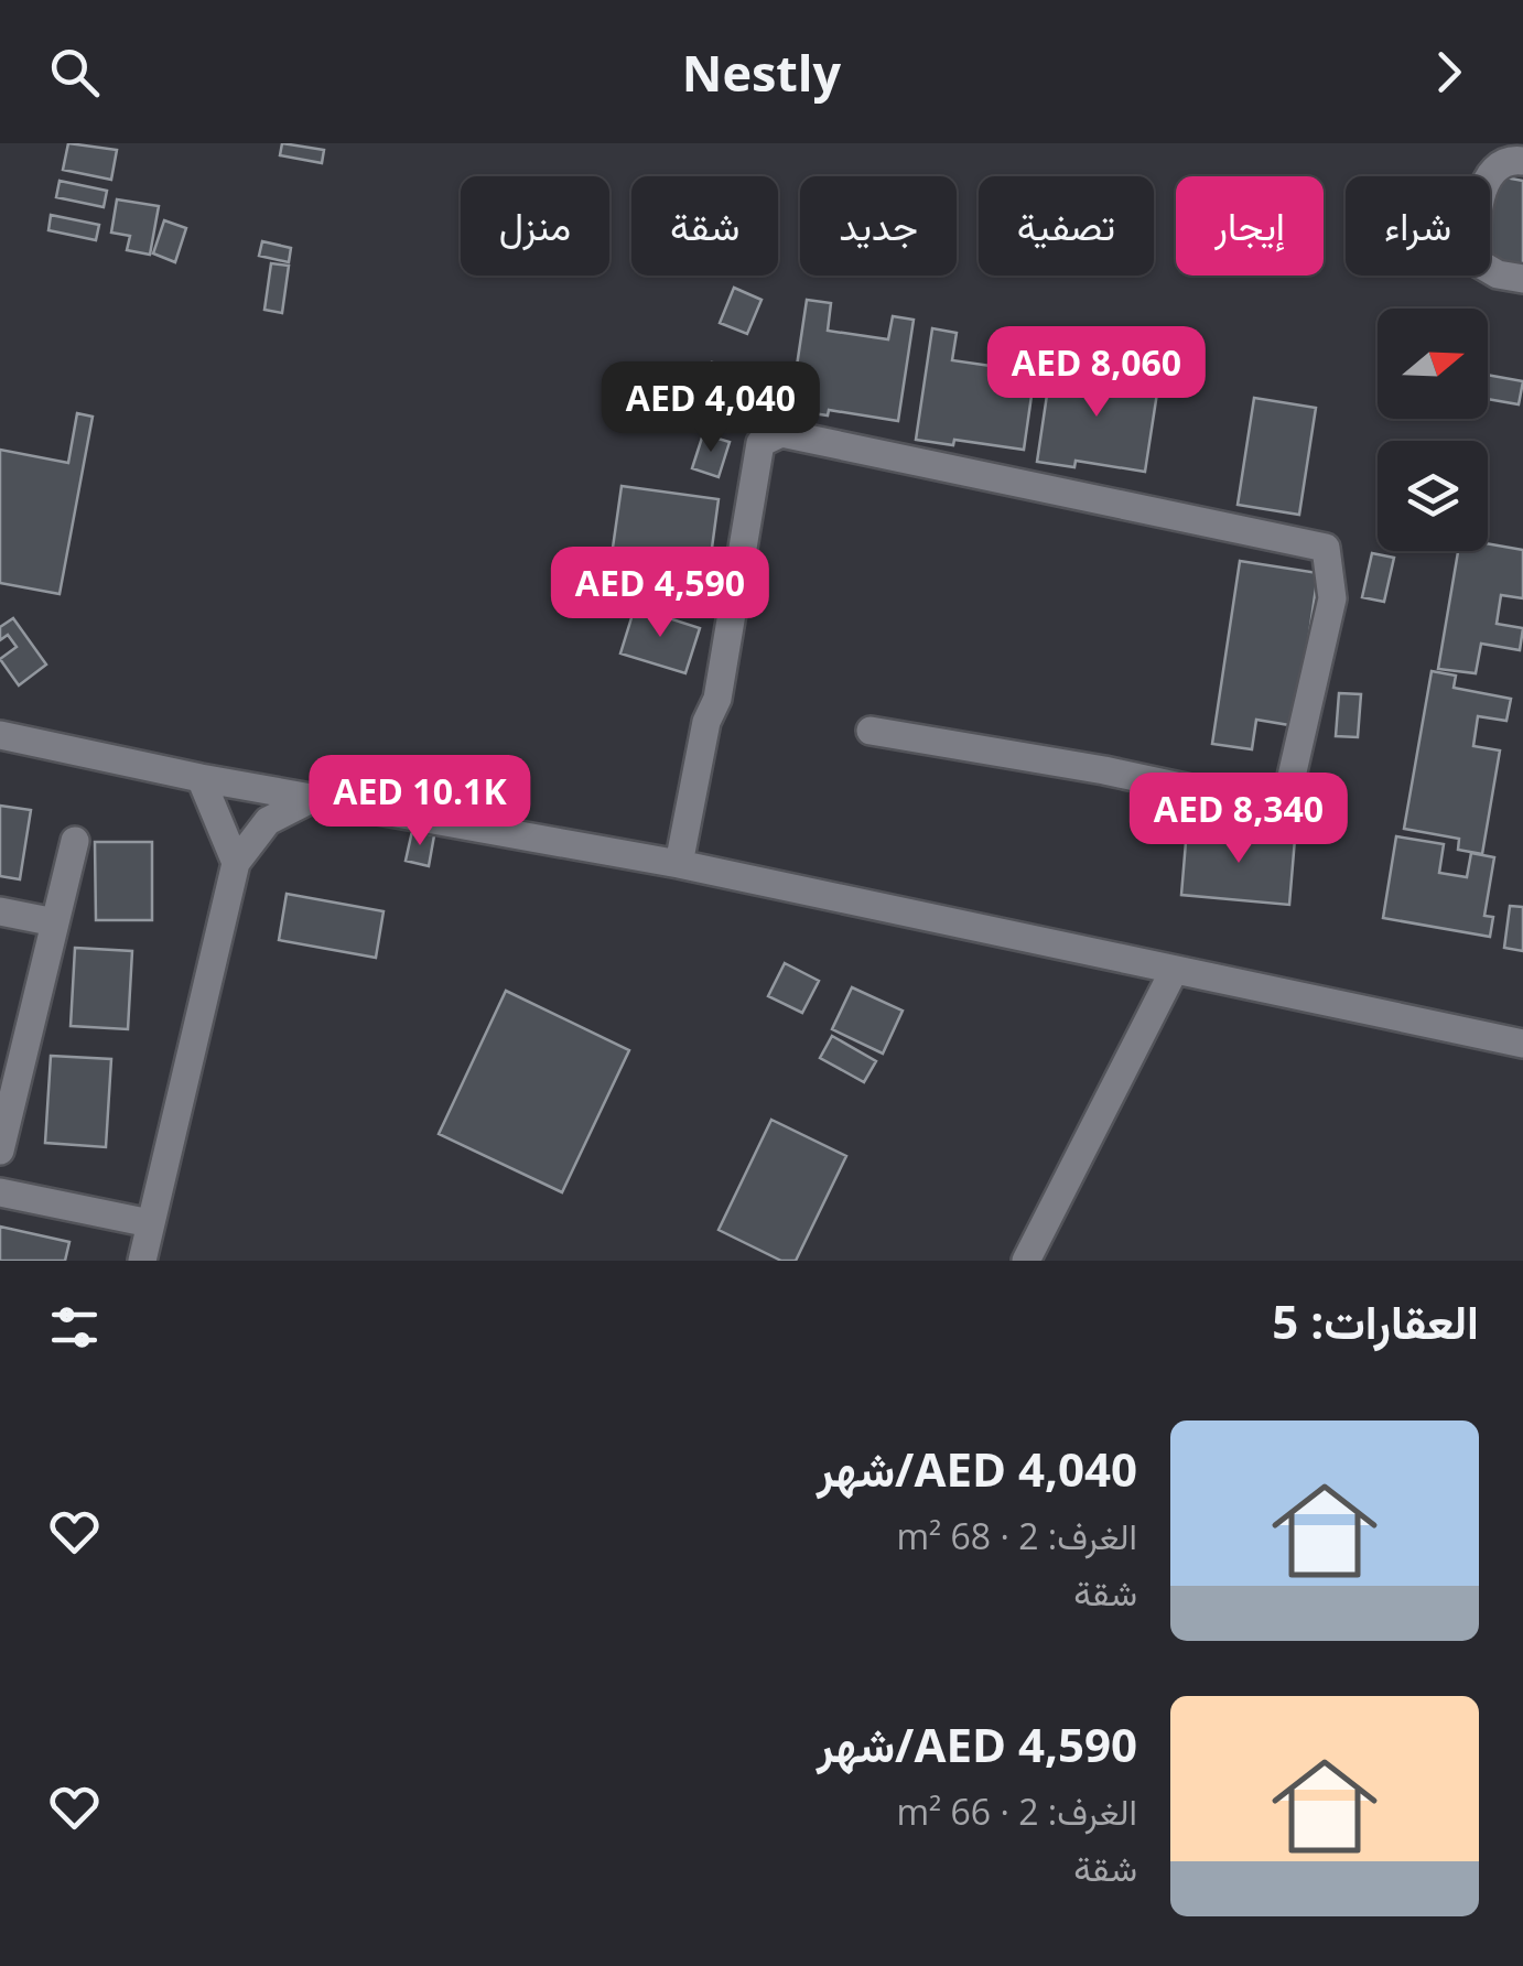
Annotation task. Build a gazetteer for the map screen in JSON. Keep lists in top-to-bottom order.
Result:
{
  "north": "right",
  "page": {
    "header": "Nestly",
    "chip": [
      "شراء",
      "إيجار",
      "تصفية",
      "جديد",
      "شقة",
      "منزل"
    ],
    "price": [
      "AED 8,060",
      "AED 4,040",
      "AED 4,590",
      "AED 10.1K",
      "AED 8,340"
    ],
    "heading": "العقارات: 5",
    "list": [
      {
        "name": "AED 4,040/شهر",
        "note": "الغرف: 2 · 68 m² · شقة"
      },
      {
        "name": "AED 4,590/شهر",
        "note": "الغرف: 2 · 66 m² · شقة"
      }
    ]
  }
}
